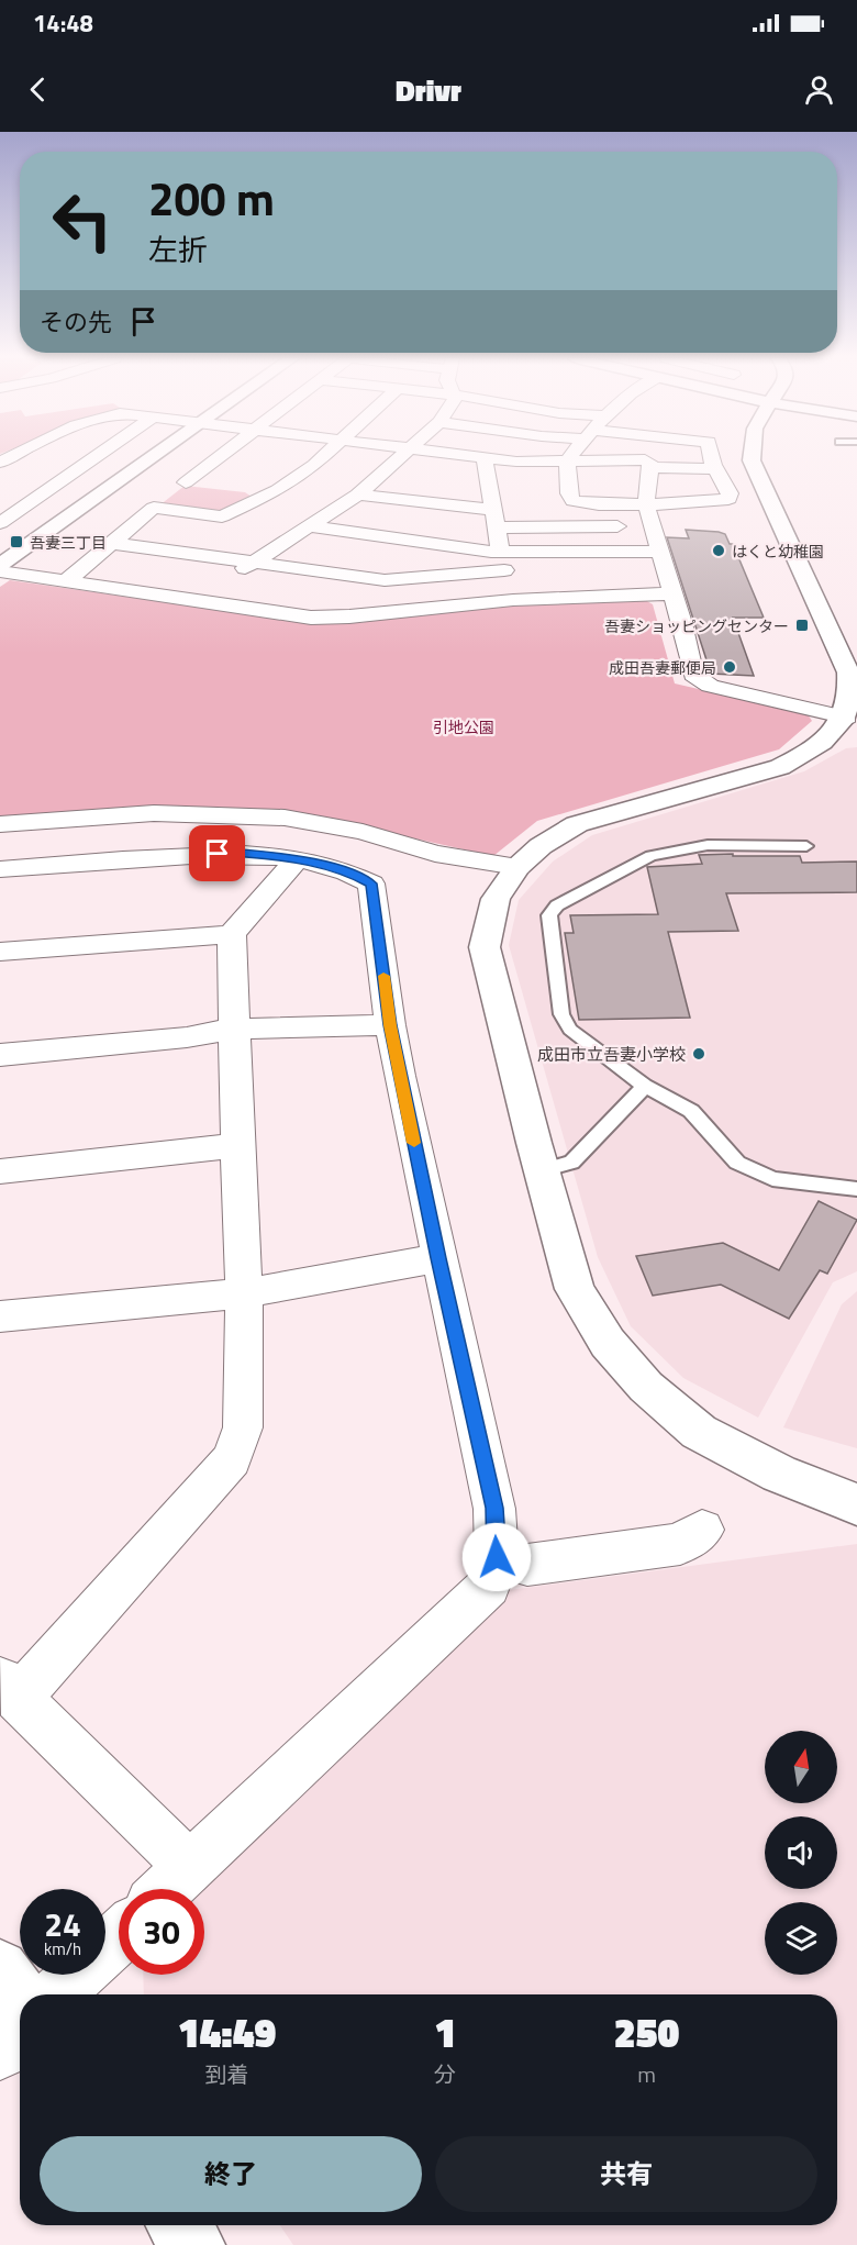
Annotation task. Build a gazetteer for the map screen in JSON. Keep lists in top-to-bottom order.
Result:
{
  "parks": ["引地公園"],
  "places": {
    "transit": ["吾妻三丁目", "吾妻ショッピングセンター"],
    "other": ["はくと幼稚園", "成田吾妻郵便局", "成田市立吾妻小学校"]
  },
  "north": "top",
  "page": {
    "status": "14:48",
    "header": "Drivr",
    "turn": ["200 m", "左折"],
    "then": "その先",
    "speed": "24 km/h",
    "limit": "30",
    "eta": [
      "14:49",
      "到着",
      "1",
      "分",
      "250",
      "m"
    ],
    "buttons": ["終了", "共有"]
  }
}
